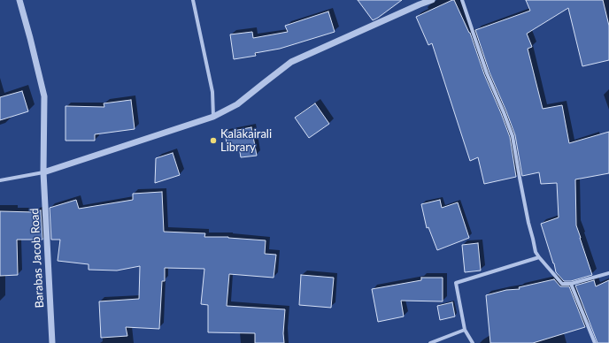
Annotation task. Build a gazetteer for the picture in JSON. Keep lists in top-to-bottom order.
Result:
{
  "streets": {
    "street": ["Barabas Jacob Road"]
  },
  "places": ["Kalakairali Library"]
}
